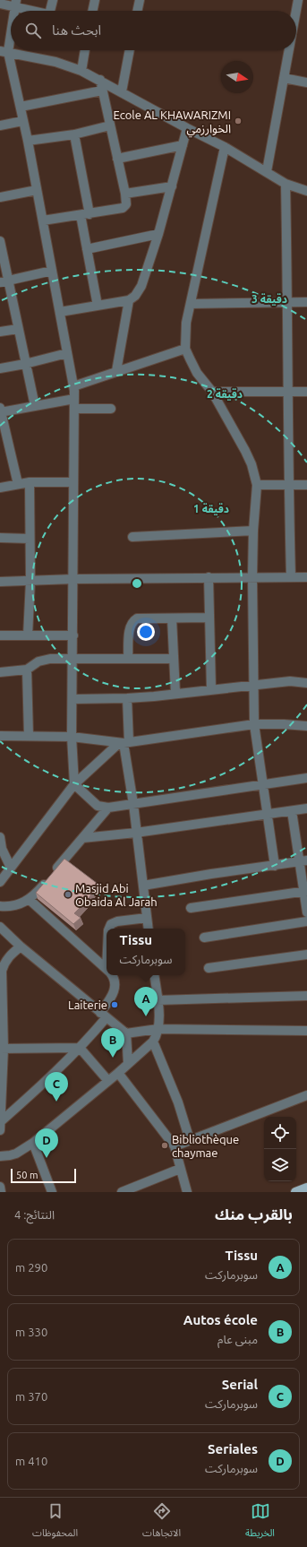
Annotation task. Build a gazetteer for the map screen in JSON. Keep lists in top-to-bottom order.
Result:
{
  "places": [
    "Ecole AL KHAWARIZMI الخوارزمي",
    "Masjid Abi Obaida Al Jarah",
    "Laiterie",
    "Bibliothèque chaymae"
  ],
  "scale_bar": "50 m",
  "north": "right",
  "page": {
    "search": "ابحث هنا",
    "popup": ["Tissu", "سوبرماركت"],
    "pins": [
      "A",
      "B",
      "C",
      "D"
    ],
    "scale": "50 m",
    "heading": ["بالقرب منك", "النتائج: 4"],
    "list": [
      {
        "mark": "A",
        "name": "Tissu",
        "note": "سوبرماركت",
        "value": "290 m"
      },
      {
        "mark": "B",
        "name": "Autos école",
        "note": "مبنى عام",
        "value": "330 m"
      },
      {
        "mark": "C",
        "name": "Serial",
        "note": "سوبرماركت",
        "value": "370 m"
      },
      {
        "mark": "D",
        "name": "Seriales",
        "note": "سوبرماركت",
        "value": "410 m"
      }
    ],
    "nav": ["الخريطة", "الاتجاهات", "المحفوظات"]
  },
  "rings": ["3 دقيقة", "2 دقيقة", "1 دقيقة"]
}
